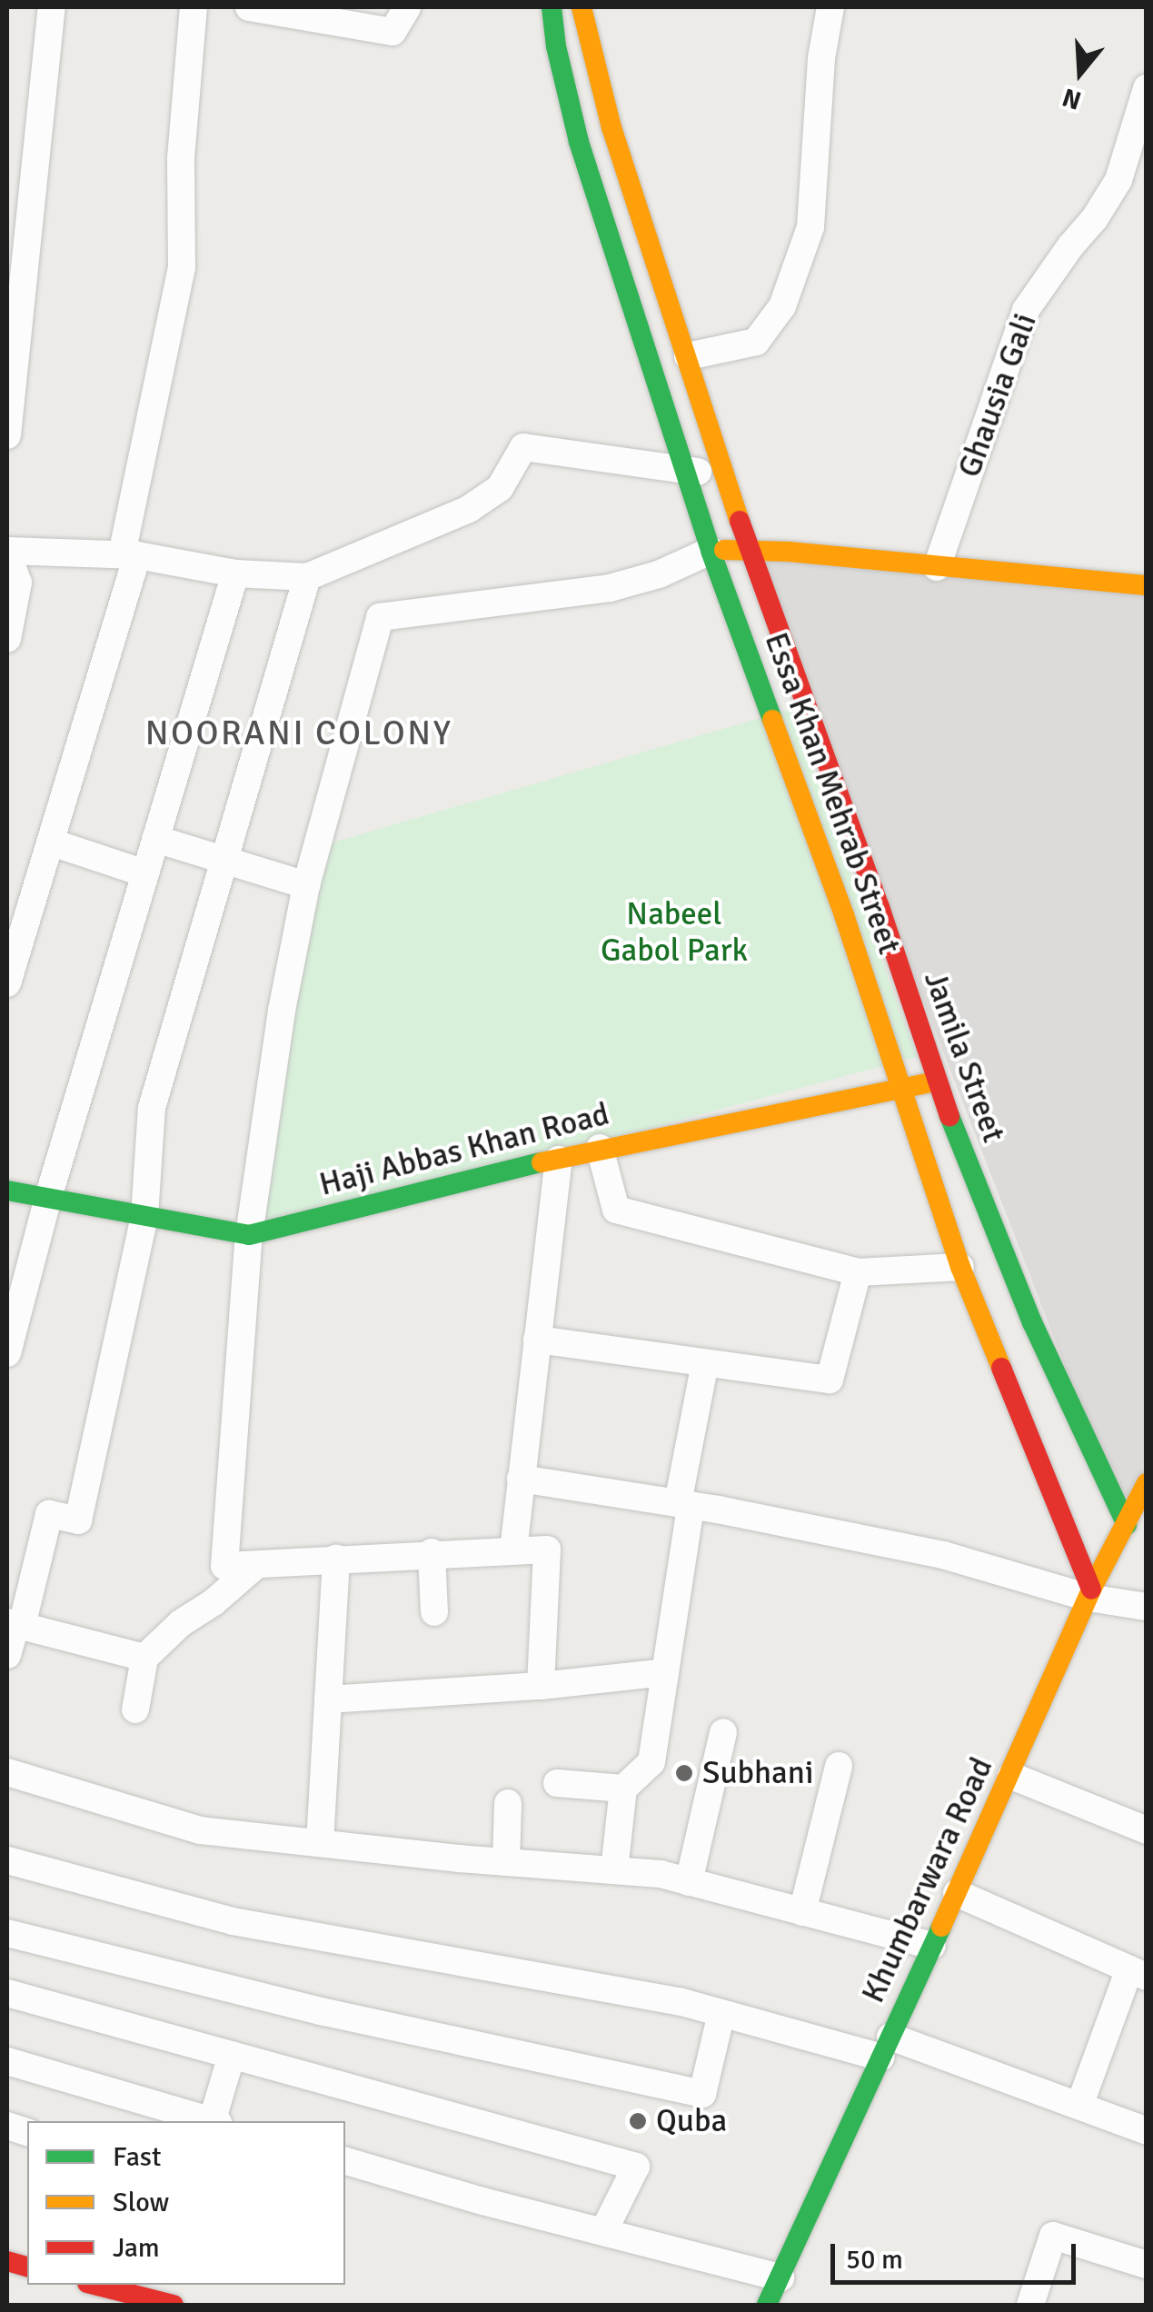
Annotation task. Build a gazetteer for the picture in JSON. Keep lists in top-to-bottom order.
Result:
{
  "streets": {
    "main road": [
      "Essa Khan Mehrab Street",
      "Jamila Street",
      "Haji Abbas Khan Road",
      "Khumbarwara Road"
    ],
    "street": ["Ghausia Gali"]
  },
  "crossings": [
    ["Essa Khan Mehrab Street", "Haji Abbas Khan Road"],
    ["Essa Khan Mehrab Street", "Khumbarwara Road"],
    ["Jamila Street", "Haji Abbas Khan Road"],
    ["Jamila Street", "Khumbarwara Road"]
  ],
  "districts": ["NOORANI COLONY"],
  "parks": ["Nabeel Gabol Park"],
  "places": ["Subhani", "Quba"],
  "legend": ["Fast", "Slow", "Jam"],
  "scale_bar": "50 m",
  "north": "bottom"
}
